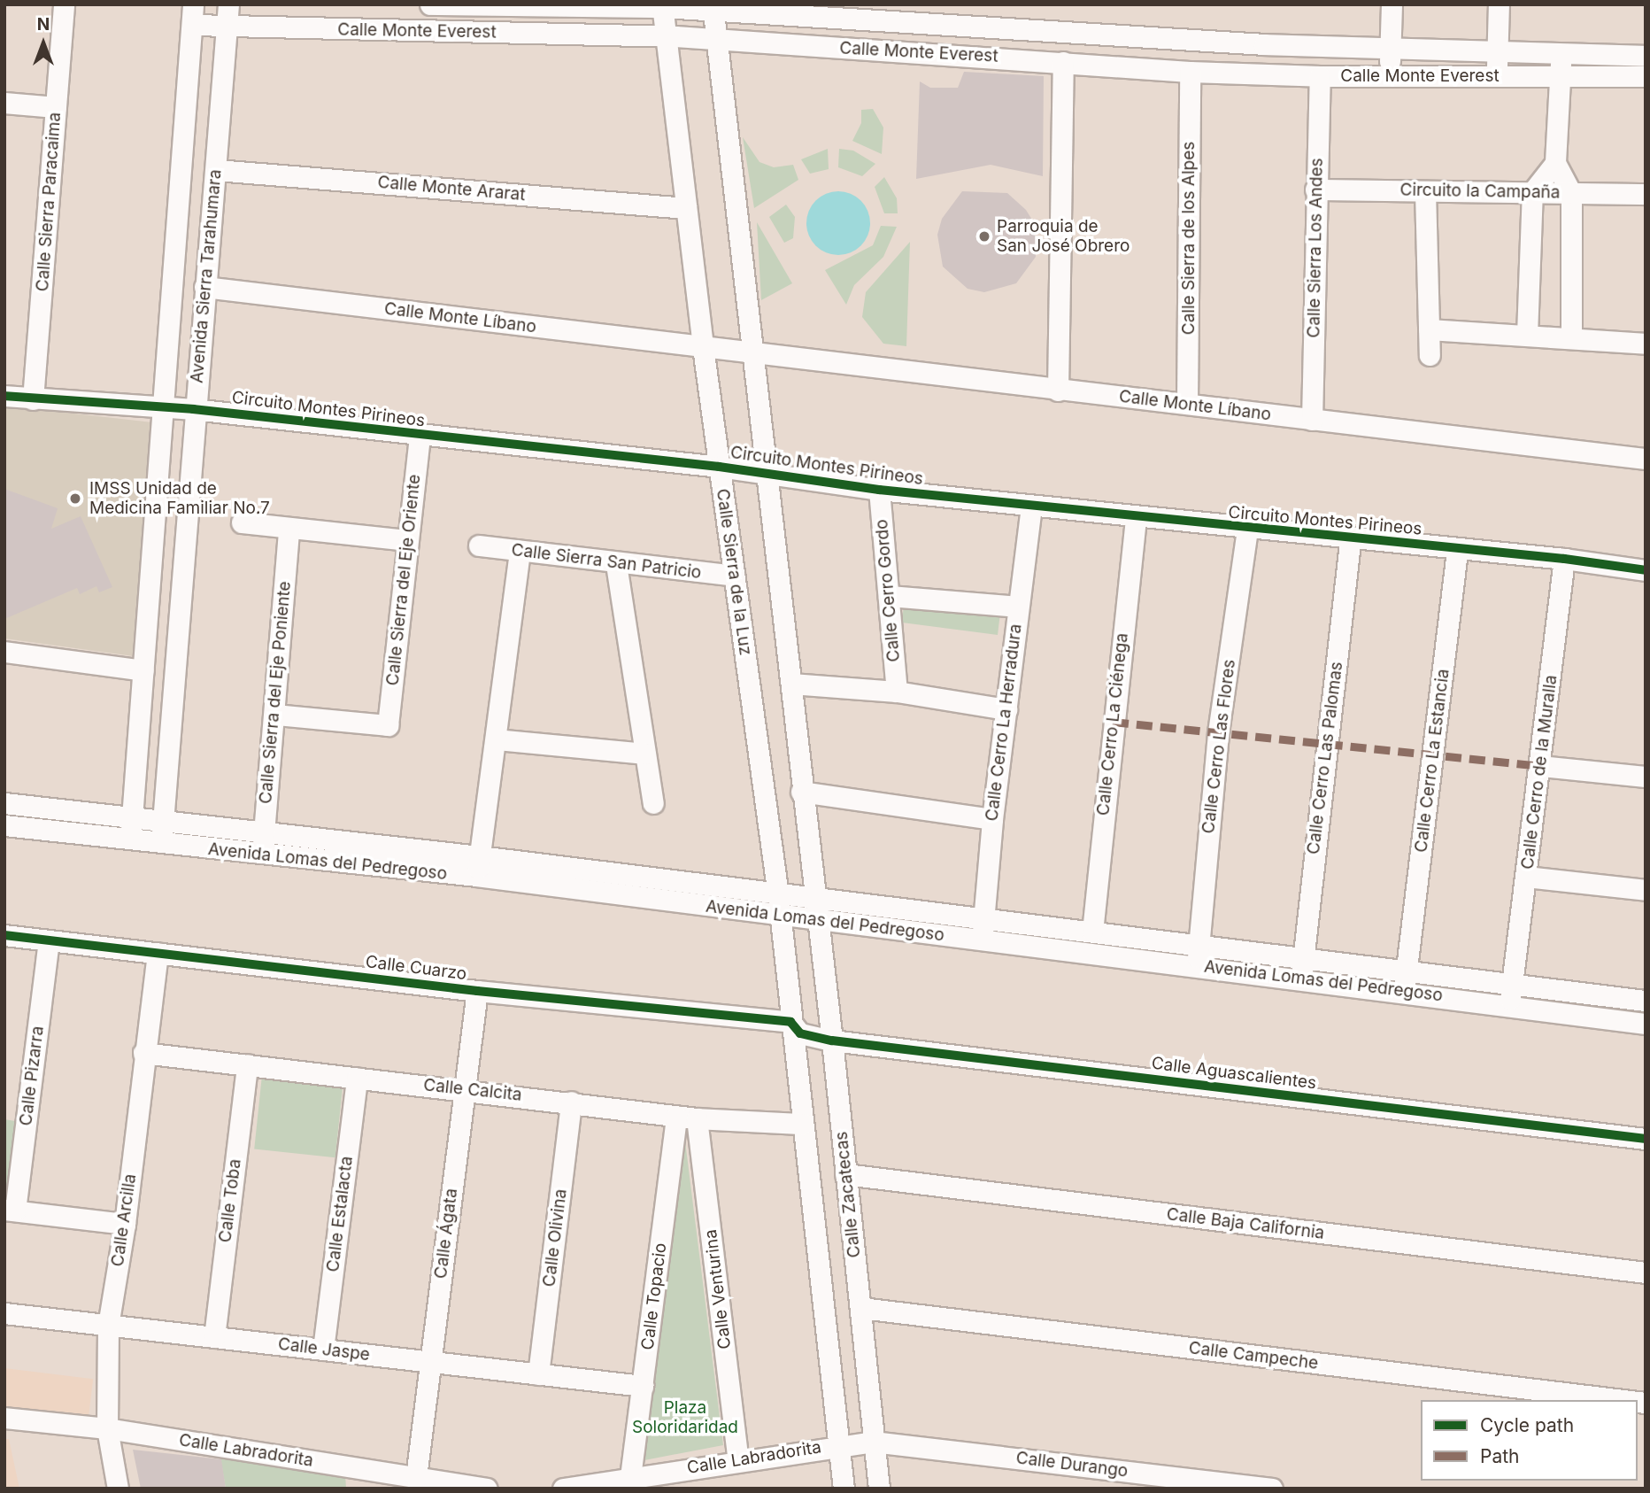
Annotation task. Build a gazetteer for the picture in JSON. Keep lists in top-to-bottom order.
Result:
{
  "streets": {
    "street": [
      "Calle Monte Everest",
      "Calle Monte Ararat",
      "Circuito la Campaña",
      "Calle Sierra Paracaima",
      "Calle Sierra de los Alpes",
      "Calle Sierra Los Andes",
      "Avenida Sierra Tarahumara",
      "Calle Monte Líbano",
      "Circuito Montes Pirineos",
      "Calle Sierra San Patricio",
      "Calle Sierra de la Luz",
      "Calle Sierra del Eje Oriente",
      "Calle Cerro Gordo",
      "Calle Sierra del Eje Poniente",
      "Calle Cerro La Herradura",
      "Calle Cerro La Ciénega",
      "Calle Cerro Las Flores",
      "Calle Cerro Las Palomas",
      "Calle Cerro La Estancia",
      "Calle Cerro de la Muralla",
      "Avenida Lomas del Pedregoso",
      "Calle Cuarzo",
      "Calle Aguascalientes",
      "Calle Pizarra",
      "Calle Calcita",
      "Calle Zacatecas",
      "Calle Toba",
      "Calle Estalacta",
      "Calle Arcilla",
      "Calle Baja California",
      "Calle Ágata",
      "Calle Olivina",
      "Calle Venturina",
      "Calle Topacio",
      "Calle Jaspe",
      "Calle Campeche",
      "Calle Labradorita",
      "Calle Durango"
    ]
  },
  "crossings": [
    ["Calle Monte Everest", "Calle Sierra de los Alpes"],
    ["Calle Monte Everest", "Calle Sierra Los Andes"],
    ["Calle Monte Everest", "Avenida Sierra Tarahumara"],
    ["Calle Monte Everest", "Calle Sierra de la Luz"],
    ["Calle Monte Ararat", "Avenida Sierra Tarahumara"],
    ["Calle Monte Ararat", "Calle Sierra de la Luz"],
    ["Circuito la Campaña", "Calle Sierra Los Andes"],
    ["Calle Sierra Paracaima", "Circuito Montes Pirineos"],
    ["Calle Sierra de los Alpes", "Calle Monte Líbano"],
    ["Calle Sierra Los Andes", "Calle Monte Líbano"],
    ["Avenida Sierra Tarahumara", "Calle Monte Líbano"],
    ["Avenida Sierra Tarahumara", "Circuito Montes Pirineos"],
    ["Avenida Sierra Tarahumara", "Avenida Lomas del Pedregoso"],
    ["Calle Monte Líbano", "Calle Sierra de la Luz"],
    ["Circuito Montes Pirineos", "Calle Sierra de la Luz"],
    ["Circuito Montes Pirineos", "Calle Sierra del Eje Oriente"],
    ["Circuito Montes Pirineos", "Calle Cerro Gordo"],
    ["Circuito Montes Pirineos", "Calle Cerro La Herradura"],
    ["Circuito Montes Pirineos", "Calle Cerro La Ciénega"],
    ["Circuito Montes Pirineos", "Calle Cerro Las Flores"],
    ["Circuito Montes Pirineos", "Calle Cerro Las Palomas"],
    ["Circuito Montes Pirineos", "Calle Cerro La Estancia"],
    ["Circuito Montes Pirineos", "Calle Cerro de la Muralla"],
    ["Calle Sierra San Patricio", "Calle Sierra de la Luz"],
    ["Calle Sierra de la Luz", "Avenida Lomas del Pedregoso"],
    ["Calle Sierra de la Luz", "Calle Zacatecas"],
    ["Calle Sierra del Eje Oriente", "Calle Sierra del Eje Poniente"],
    ["Calle Sierra del Eje Poniente", "Avenida Lomas del Pedregoso"],
    ["Calle Cerro La Herradura", "Avenida Lomas del Pedregoso"],
    ["Calle Cerro La Ciénega", "Avenida Lomas del Pedregoso"],
    ["Calle Cerro Las Flores", "Avenida Lomas del Pedregoso"],
    ["Calle Cerro Las Palomas", "Avenida Lomas del Pedregoso"],
    ["Calle Cerro La Estancia", "Avenida Lomas del Pedregoso"],
    ["Calle Cerro de la Muralla", "Avenida Lomas del Pedregoso"],
    ["Avenida Lomas del Pedregoso", "Calle Zacatecas"],
    ["Calle Cuarzo", "Calle Aguascalientes"],
    ["Calle Cuarzo", "Calle Pizarra"],
    ["Calle Cuarzo", "Calle Zacatecas"],
    ["Calle Cuarzo", "Calle Arcilla"],
    ["Calle Cuarzo", "Calle Ágata"],
    ["Calle Aguascalientes", "Calle Zacatecas"],
    ["Calle Calcita", "Calle Zacatecas"],
    ["Calle Calcita", "Calle Toba"],
    ["Calle Calcita", "Calle Estalacta"],
    ["Calle Calcita", "Calle Arcilla"],
    ["Calle Calcita", "Calle Ágata"],
    ["Calle Calcita", "Calle Olivina"],
    ["Calle Calcita", "Calle Venturina"],
    ["Calle Calcita", "Calle Topacio"],
    ["Calle Zacatecas", "Calle Baja California"],
    ["Calle Zacatecas", "Calle Campeche"],
    ["Calle Zacatecas", "Calle Labradorita"],
    ["Calle Zacatecas", "Calle Durango"],
    ["Calle Toba", "Calle Jaspe"],
    ["Calle Estalacta", "Calle Jaspe"],
    ["Calle Arcilla", "Calle Jaspe"],
    ["Calle Arcilla", "Calle Labradorita"],
    ["Calle Ágata", "Calle Jaspe"],
    ["Calle Ágata", "Calle Labradorita"],
    ["Calle Olivina", "Calle Jaspe"],
    ["Calle Venturina", "Calle Labradorita"],
    ["Calle Topacio", "Calle Jaspe"],
    ["Calle Topacio", "Calle Labradorita"],
    ["Calle Labradorita", "Calle Durango"]
  ],
  "parks": ["Plaza Soloridaridad"],
  "places": ["Parroquia de San José Obrero", "IMSS Unidad de Medicina Familiar No.7"],
  "legend": ["Cycle path", "Path"],
  "north": "top"
}
